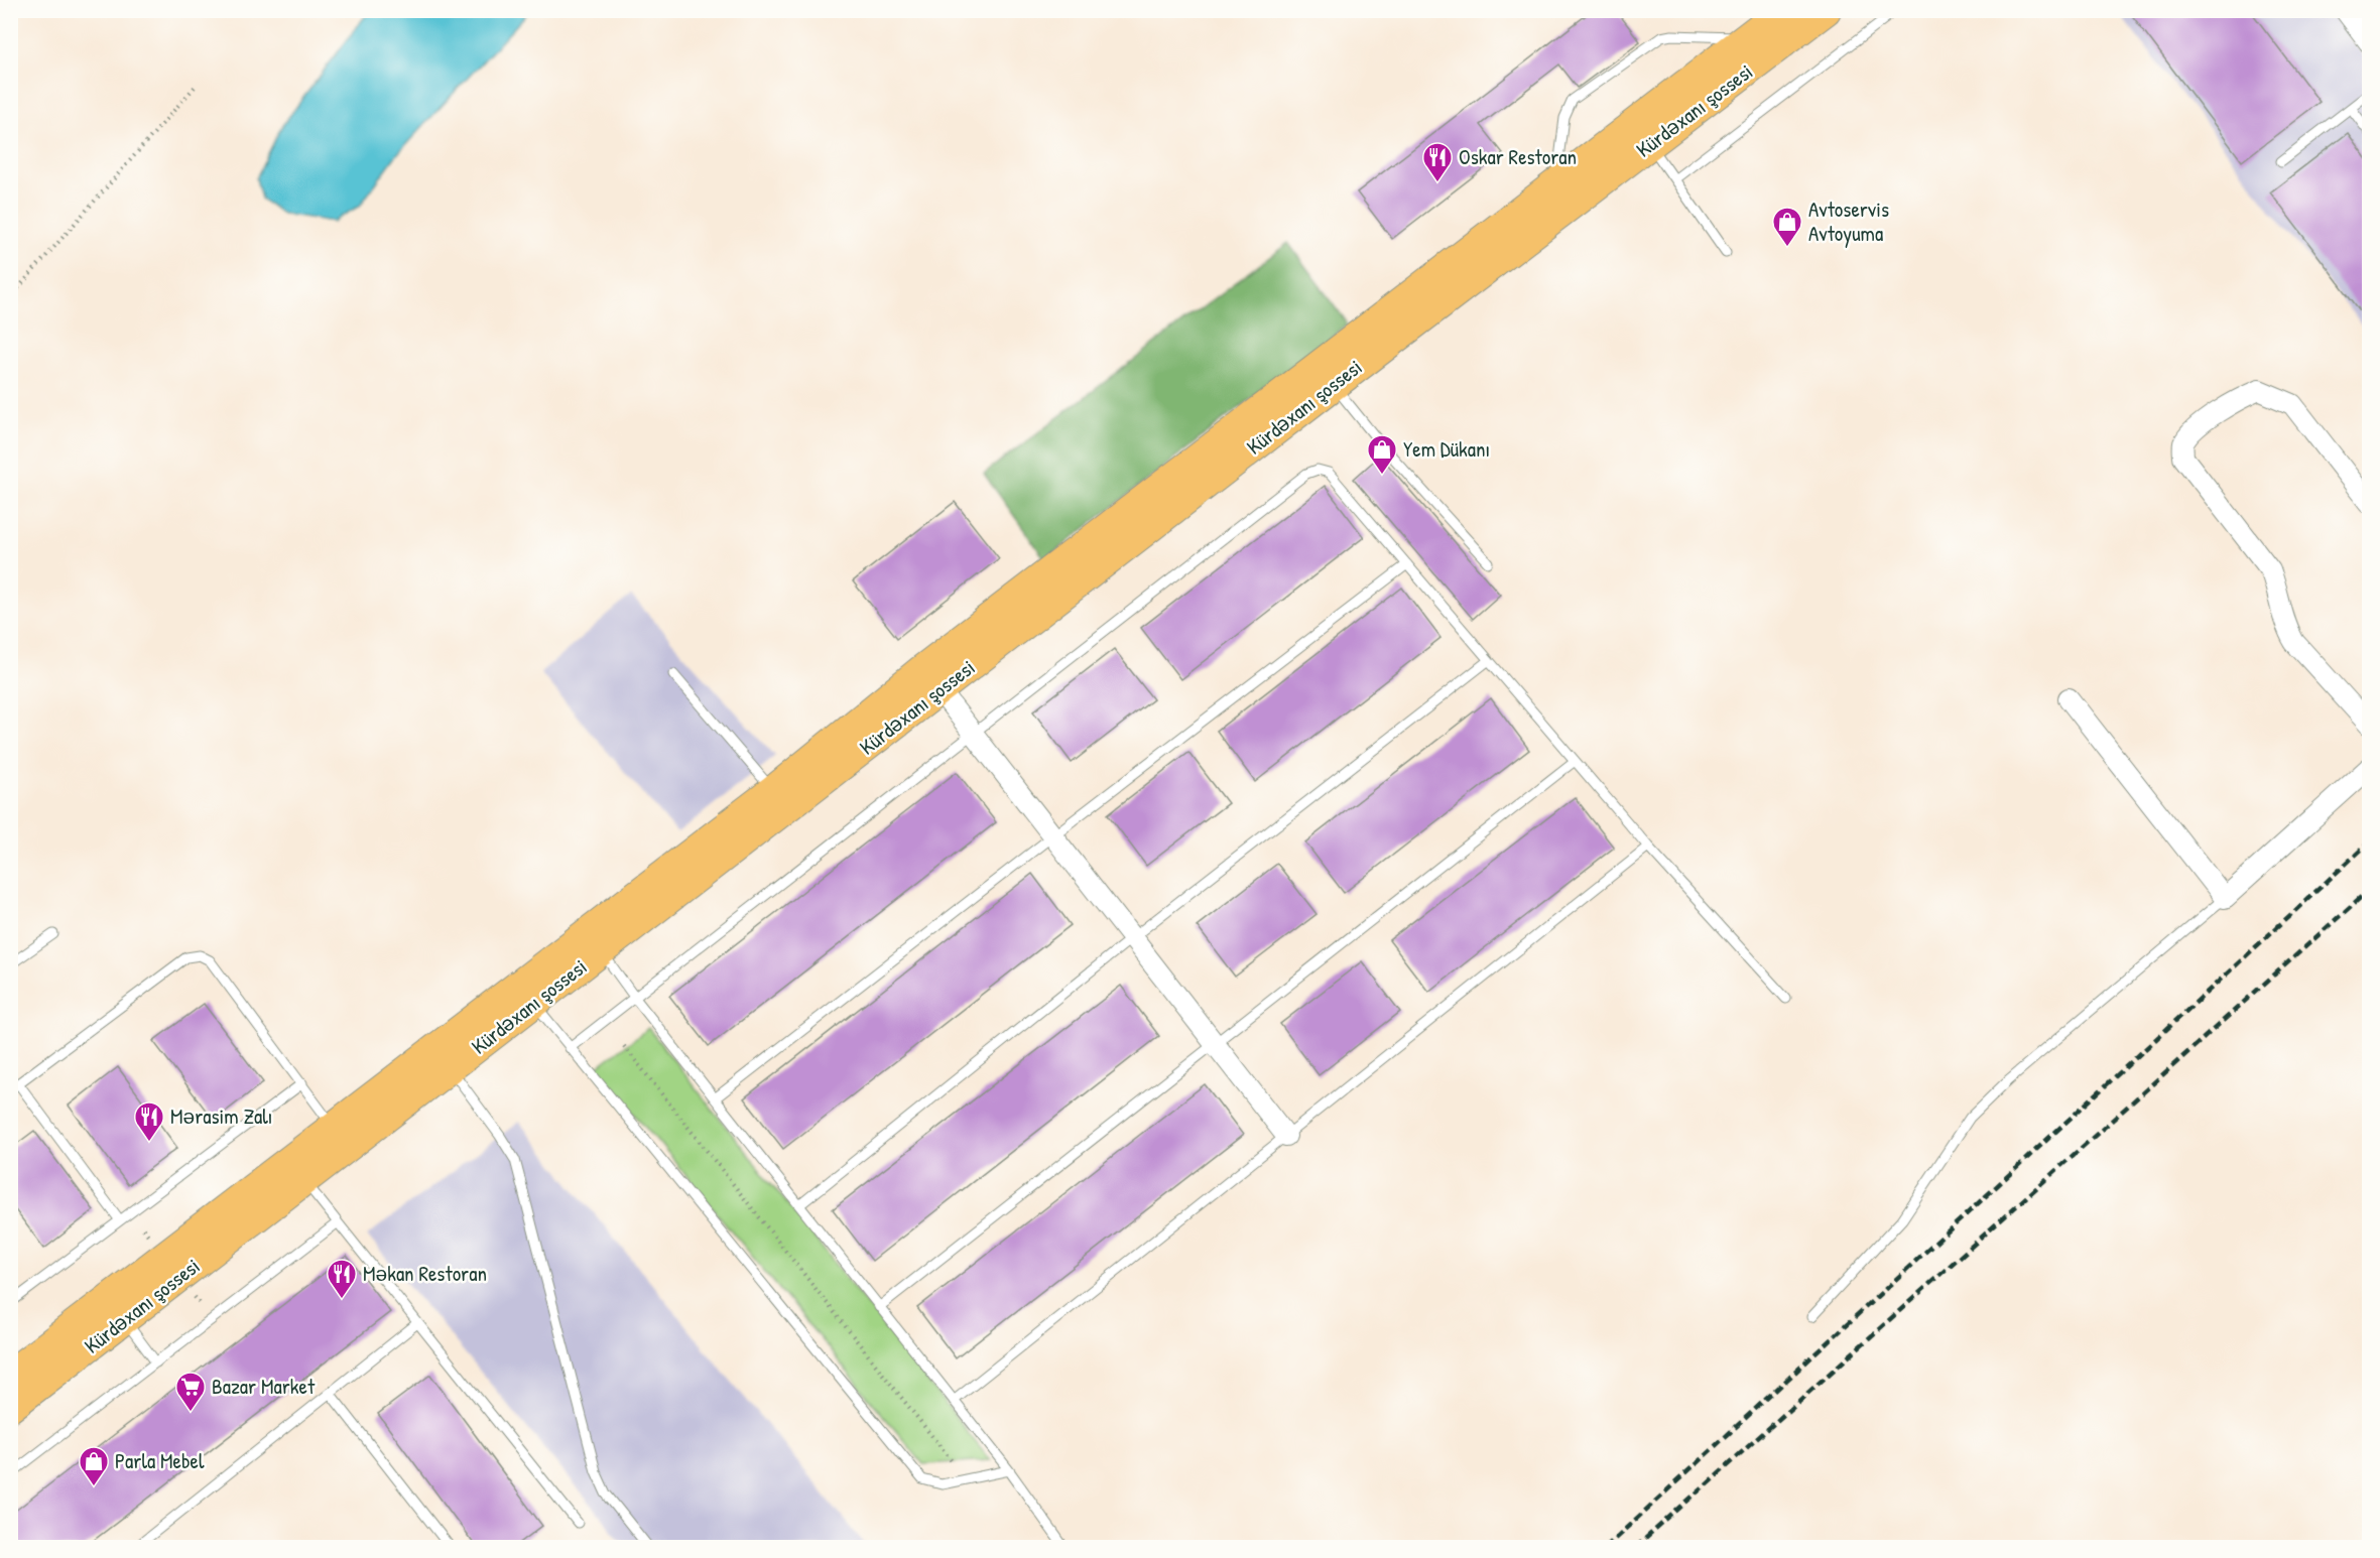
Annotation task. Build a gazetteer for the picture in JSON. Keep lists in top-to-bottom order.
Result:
{
  "streets": {
    "main road": ["Kürdəxanı şossesi"]
  },
  "places": {
    "restaurant": ["Oskar Restoran", "Mərasim Zalı", "Məkan Restoran"],
    "shop": ["Avtoservis Avtoyuma", "Yem Dükanı", "Parla Mebel"],
    "supermarket": ["Bazar Market"]
  }
}
